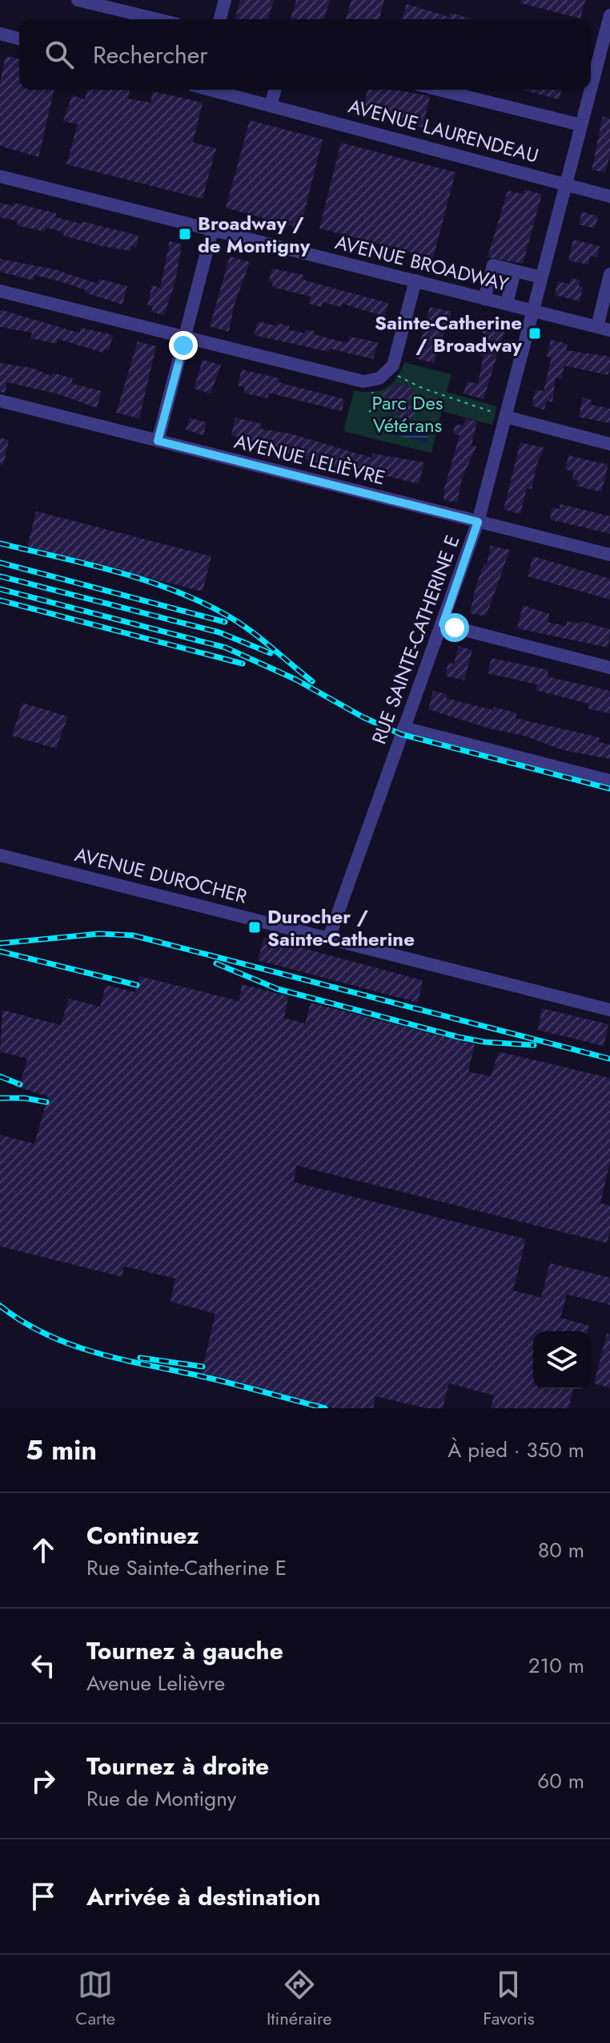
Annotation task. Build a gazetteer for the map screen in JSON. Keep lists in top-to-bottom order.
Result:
{
  "streets": {
    "street": [
      "AVENUE LAURENDEAU",
      "AVENUE BROADWAY",
      "AVENUE LELIÈVRE",
      "RUE SAINTE-CATHERINE E",
      "AVENUE DUROCHER"
    ]
  },
  "crossings": [
    ["AVENUE LAURENDEAU", "RUE SAINTE-CATHERINE E"],
    ["AVENUE BROADWAY", "RUE SAINTE-CATHERINE E"],
    ["AVENUE LELIÈVRE", "RUE SAINTE-CATHERINE E"],
    ["RUE SAINTE-CATHERINE E", "AVENUE DUROCHER"]
  ],
  "parks": ["Parc Des Vétérans"],
  "places": {
    "transit": ["Broadway / de Montigny", "Sainte-Catherine / Broadway", "Durocher / Sainte-Catherine"]
  },
  "page": {
    "search": "Rechercher",
    "heading": ["5 min", "À pied · 350 m"],
    "list": [
      ["Continuez", "Rue Sainte-Catherine E", "80 m"],
      ["Tournez à gauche", "Avenue Lelièvre", "210 m"],
      ["Tournez à droite", "Rue de Montigny", "60 m"],
      "Arrivée à destination"
    ],
    "nav": ["Carte", "Itinéraire", "Favoris"]
  }
}
